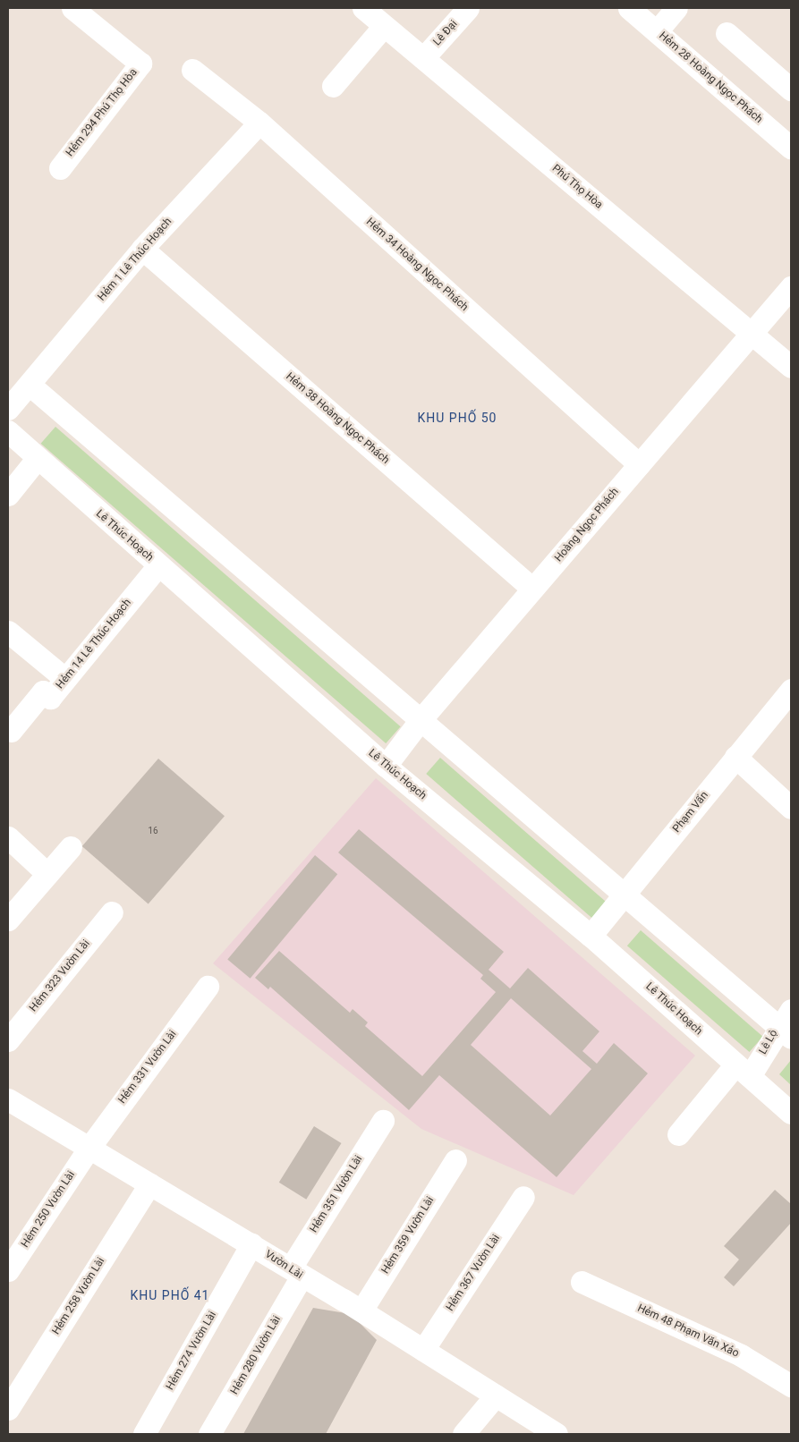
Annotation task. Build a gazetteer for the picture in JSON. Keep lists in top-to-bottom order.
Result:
{
  "streets": {
    "street": [
      "Lê Đại",
      "Hẻm 28 Hoàng Ngọc Phách",
      "Hẻm 294 Phú Thọ Hòa",
      "Phú Thọ Hòa",
      "Hẻm 1 Lê Thúc Hoạch",
      "Hẻm 34 Hoàng Ngọc Phách",
      "Hẻm 38 Hoàng Ngọc Phách",
      "Hoàng Ngọc Phách",
      "Lê Thúc Hoạch",
      "Hẻm 14 Lê Thúc Hoạch",
      "Phạm Vấn",
      "Hẻm 323 Vườn Lài",
      "Lê Lộ",
      "Hẻm 331 Vườn Lài",
      "Hẻm 351 Vườn Lài",
      "Hẻm 250 Vườn Lài",
      "Hẻm 359 Vườn Lài",
      "Vườn Lài",
      "Hẻm 367 Vườn Lài",
      "Hẻm 258 Vườn Lài",
      "Hẻm 48 Phạm Văn Xảo",
      "Hẻm 274 Vườn Lài",
      "Hẻm 280 Vườn Lài"
    ]
  },
  "crossings": [
    ["Lê Đại", "Phú Thọ Hòa"],
    ["Phú Thọ Hòa", "Hoàng Ngọc Phách"],
    ["Hẻm 1 Lê Thúc Hoạch", "Hẻm 34 Hoàng Ngọc Phách"],
    ["Hẻm 1 Lê Thúc Hoạch", "Hẻm 38 Hoàng Ngọc Phách"],
    ["Hẻm 34 Hoàng Ngọc Phách", "Hoàng Ngọc Phách"],
    ["Hẻm 38 Hoàng Ngọc Phách", "Hoàng Ngọc Phách"],
    ["Hoàng Ngọc Phách", "Lê Thúc Hoạch"],
    ["Lê Thúc Hoạch", "Hẻm 14 Lê Thúc Hoạch"],
    ["Lê Thúc Hoạch", "Phạm Vấn"],
    ["Lê Thúc Hoạch", "Lê Lộ"],
    ["Hẻm 331 Vườn Lài", "Hẻm 250 Vườn Lài"],
    ["Hẻm 331 Vườn Lài", "Vườn Lài"],
    ["Hẻm 351 Vườn Lài", "Vườn Lài"],
    ["Hẻm 351 Vườn Lài", "Hẻm 280 Vườn Lài"],
    ["Hẻm 250 Vườn Lài", "Vườn Lài"],
    ["Hẻm 359 Vườn Lài", "Vườn Lài"],
    ["Vườn Lài", "Hẻm 367 Vườn Lài"],
    ["Vườn Lài", "Hẻm 258 Vườn Lài"],
    ["Vườn Lài", "Hẻm 274 Vườn Lài"],
    ["Vườn Lài", "Hẻm 280 Vườn Lài"]
  ],
  "districts": ["KHU PHỐ 50", "KHU PHỐ 41"],
  "house_numbers": ["16"]
}
